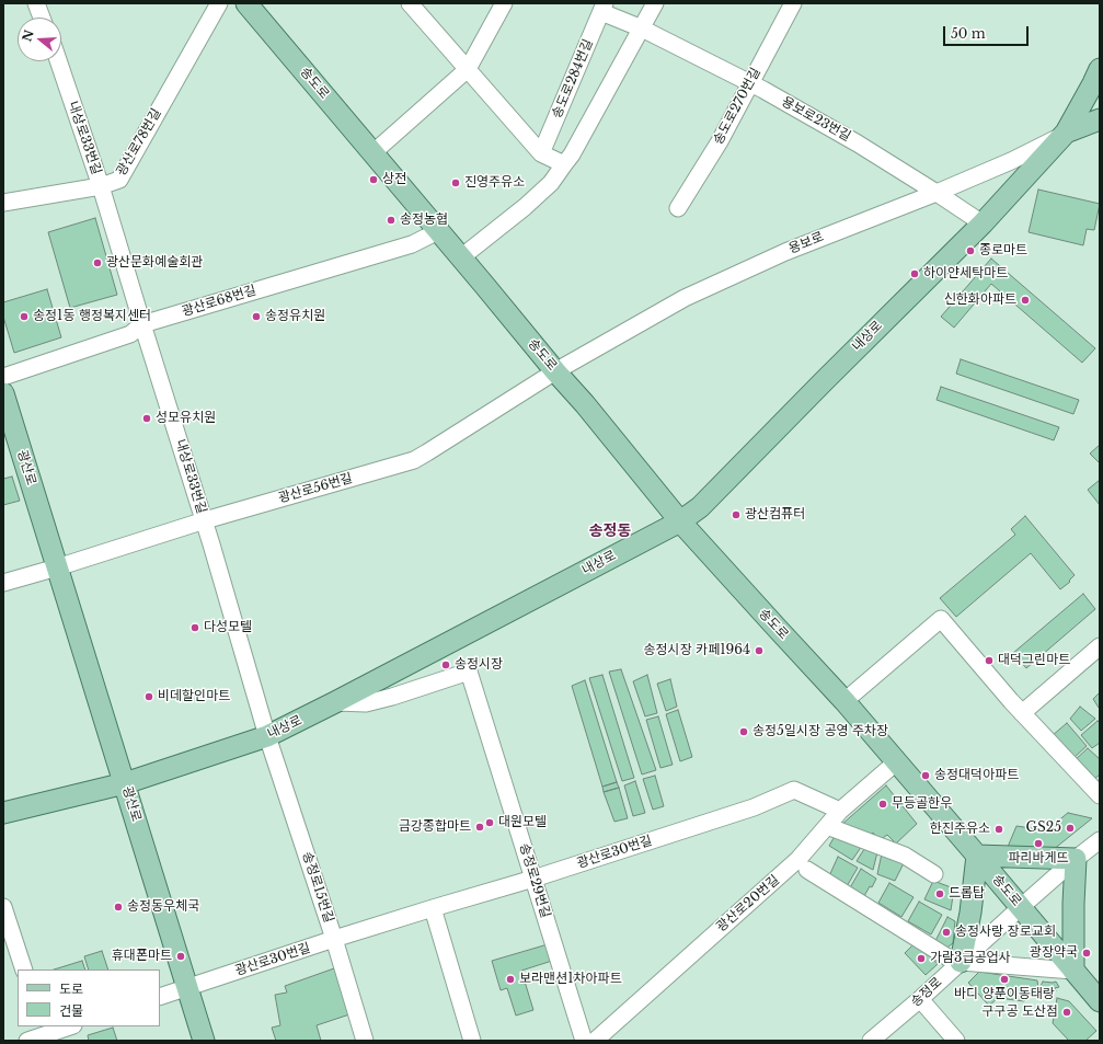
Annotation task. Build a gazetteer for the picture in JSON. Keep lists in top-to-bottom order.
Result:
{
  "streets": {
    "main road": ["송도로", "내상로", "광산로"],
    "street": [
      "송도로284번길",
      "송도로270번길",
      "용보로23번길",
      "내상로33번길",
      "광산로78번길",
      "용보로",
      "광산로68번길",
      "광산로56번길",
      "광산로30번길",
      "송정로29번길",
      "송정로15번길",
      "광산로20번길",
      "송정로"
    ]
  },
  "crossings": [
    ["송도로284번길", "용보로23번길"],
    ["송도로", "용보로"],
    ["송도로", "광산로68번길"],
    ["송도로", "내상로"],
    ["송도로", "광산로56번길"],
    ["송도로", "광산로20번길"],
    ["송도로", "송정로"],
    ["송도로270번길", "용보로23번길"],
    ["용보로23번길", "용보로"],
    ["용보로23번길", "내상로"],
    ["내상로33번길", "광산로78번길"],
    ["내상로33번길", "광산로68번길"],
    ["내상로33번길", "내상로"],
    ["내상로33번길", "광산로56번길"],
    ["내상로33번길", "송정로15번길"],
    ["용보로", "내상로"],
    ["용보로", "광산로56번길"],
    ["내상로", "광산로"],
    ["내상로", "송정로29번길"],
    ["내상로", "송정로15번길"],
    ["광산로", "광산로56번길"],
    ["광산로", "광산로30번길"],
    ["광산로30번길", "송정로29번길"],
    ["광산로30번길", "송정로15번길"],
    ["광산로30번길", "광산로20번길"]
  ],
  "districts": ["송정동"],
  "places": [
    "상전",
    "진영주유소",
    "송정농협",
    "종로마트",
    "광산문화예술회관",
    "하이얀세탁마트",
    "신한화아파트",
    "송정1동 행정복지센터",
    "송정유치원",
    "성모유치원",
    "광산컴퓨터",
    "다성모텔",
    "송정시장 카페1964",
    "대덕그린마트",
    "송정시장",
    "비데할인마트",
    "송정5일시장 공영 주차장",
    "송정대덕아파트",
    "무등골한우",
    "대원모텔",
    "금강종합마트",
    "GS25",
    "한진주유소",
    "파리바게뜨",
    "드롭탑",
    "송정동우체국",
    "송정사랑 장로교회",
    "광장약국",
    "휴대폰마트",
    "가람3급공업사",
    "보라맨션1차아파트",
    "바디 양푼이동태랑",
    "구구공 도산점"
  ],
  "legend": ["도로", "건물"],
  "scale_bar": "50 m",
  "north": "left"
}
